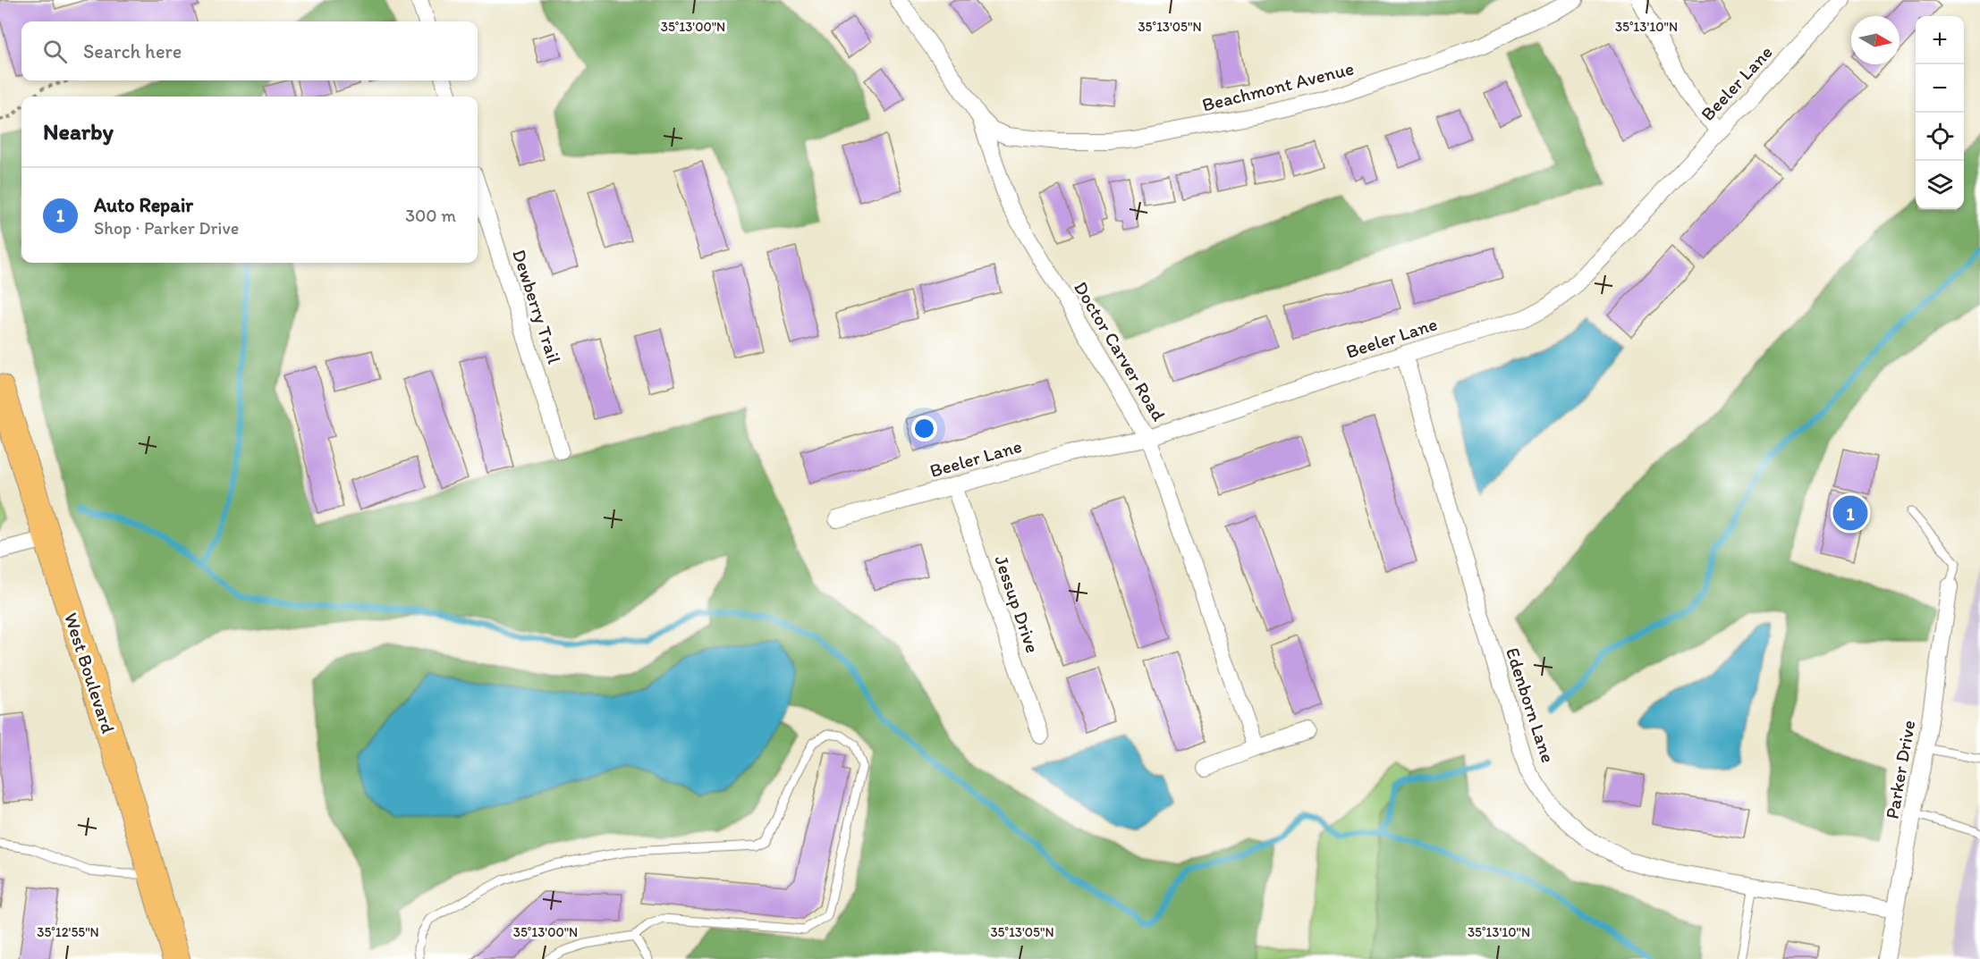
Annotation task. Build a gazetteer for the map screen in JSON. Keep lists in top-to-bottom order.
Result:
{
  "streets": {
    "main road": ["West Boulevard"],
    "street": [
      "Beeler Lane",
      "Beachmont Avenue",
      "Dewberry Trail",
      "Doctor Carver Road",
      "Jessup Drive",
      "Edenborn Lane",
      "Parker Drive"
    ]
  },
  "crossings": [
    ["Beeler Lane", "Doctor Carver Road"],
    ["Beeler Lane", "Jessup Drive"],
    ["Beeler Lane", "Edenborn Lane"],
    ["Beachmont Avenue", "Doctor Carver Road"],
    ["Edenborn Lane", "Parker Drive"]
  ],
  "north": "right",
  "page": {
    "map_buttons": ["+", "−"],
    "search": "Search here",
    "heading": "Nearby",
    "list": [
      {
        "mark": "1",
        "name": "Auto Repair",
        "note": "Shop · Parker Drive",
        "value": "300 m"
      }
    ],
    "pins": "1"
  },
  "coordinates": [
    "35°13'00\"N",
    "35°13'05\"N",
    "35°13'10\"N",
    "35°12'55\"N"
  ]
}
